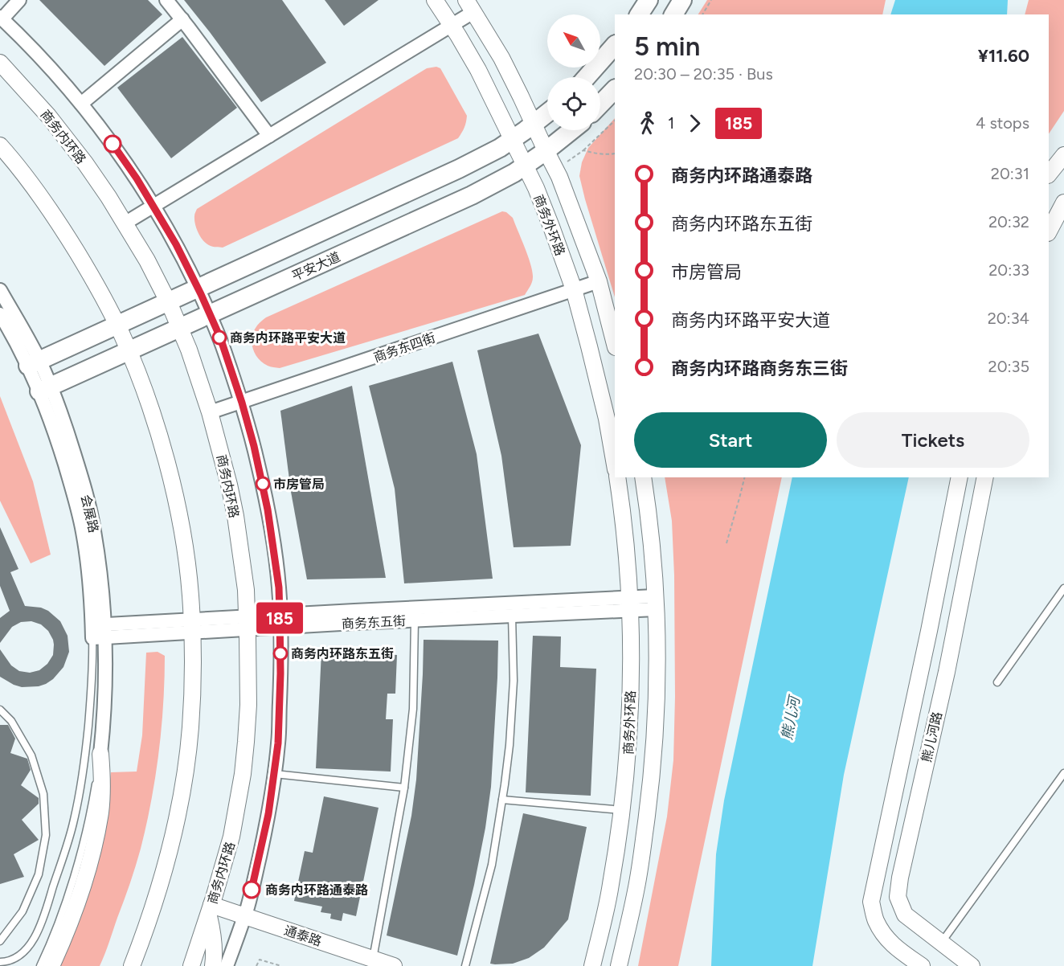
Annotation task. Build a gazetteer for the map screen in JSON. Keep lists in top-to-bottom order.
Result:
{
  "streets": {
    "main road": ["平安大道"],
    "street": [
      "商务内环路",
      "商务外环路",
      "商务东四街",
      "会展路",
      "商务东五街",
      "熊儿河路",
      "通泰路"
    ]
  },
  "crossings": [
    ["商务内环路", "平安大道"],
    ["商务内环路", "商务东四街"],
    ["商务内环路", "商务东五街"],
    ["商务内环路", "通泰路"],
    ["商务外环路", "平安大道"],
    ["商务外环路", "商务东四街"],
    ["商务外环路", "商务东五街"],
    ["平安大道", "会展路"],
    ["会展路", "商务东五街"]
  ],
  "water": ["熊儿河"],
  "places": [
    "商务内环路平安大道",
    "市房管局",
    "商务内环路东五街",
    "商务内环路通泰路"
  ],
  "lines": ["bus line 185"],
  "north": "top left",
  "page": {
    "on_map": "185",
    "heading": ["5 min", "20:30 – 20:35 · Bus", "¥11.60"],
    "legs": ["1", "185", "4 stops"],
    "list": [
      {
        "name": "商务内环路通泰路",
        "value": "20:31"
      },
      {
        "name": "商务内环路东五街",
        "value": "20:32"
      },
      {
        "name": "市房管局",
        "value": "20:33"
      },
      {
        "name": "商务内环路平安大道",
        "value": "20:34"
      },
      {
        "name": "商务内环路商务东三街",
        "value": "20:35"
      }
    ],
    "buttons": ["Start", "Tickets"]
  }
}
